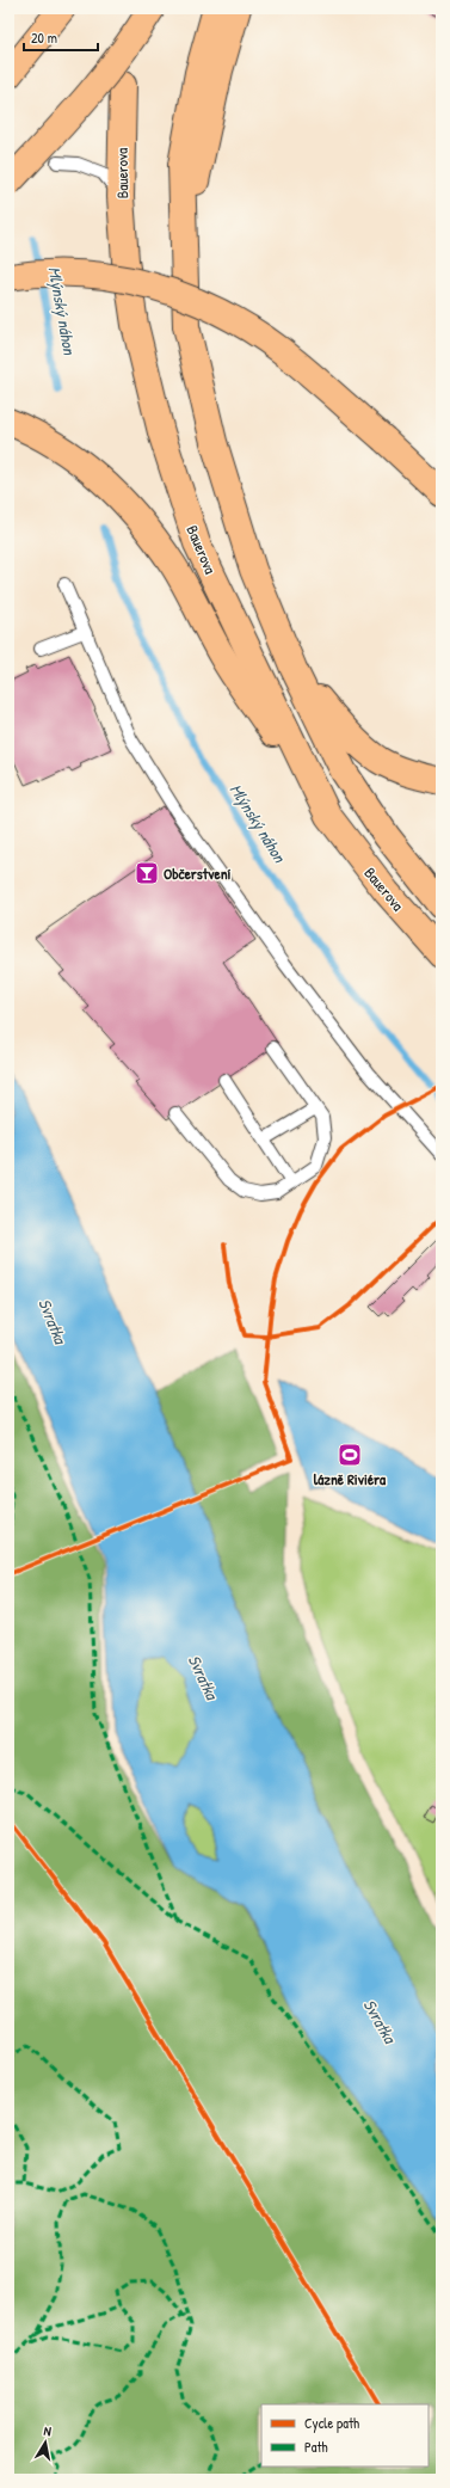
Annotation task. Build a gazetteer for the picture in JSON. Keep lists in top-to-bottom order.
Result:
{
  "streets": {
    "highway": ["Bauerova"]
  },
  "water": ["Mlýnský náhon", "Svratka"],
  "places": {
    "bar": ["Občerstvení"],
    "sports": ["lázně Riviéra"]
  },
  "legend": ["Cycle path", "Path"],
  "scale_bar": "20 m",
  "north": "top"
}
